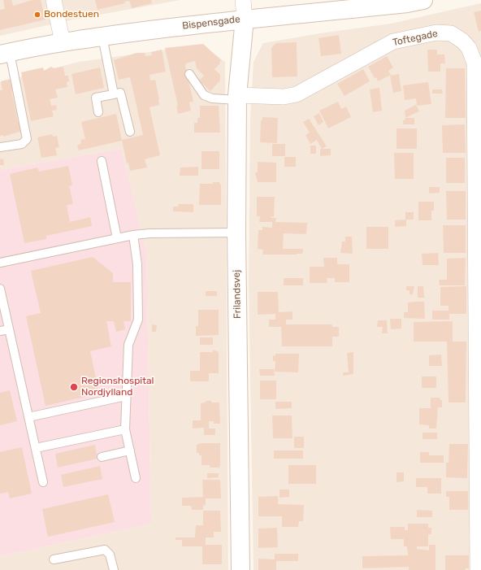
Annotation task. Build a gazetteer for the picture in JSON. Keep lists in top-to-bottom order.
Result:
{
  "streets": {
    "street": ["Bispensgade", "Toftegade", "Frilandsvej"]
  },
  "crossings": [
    ["Bispensgade", "Frilandsvej"],
    ["Toftegade", "Frilandsvej"]
  ],
  "places": ["Bondestuen", "Regionshospital Nordjylland"]
}
